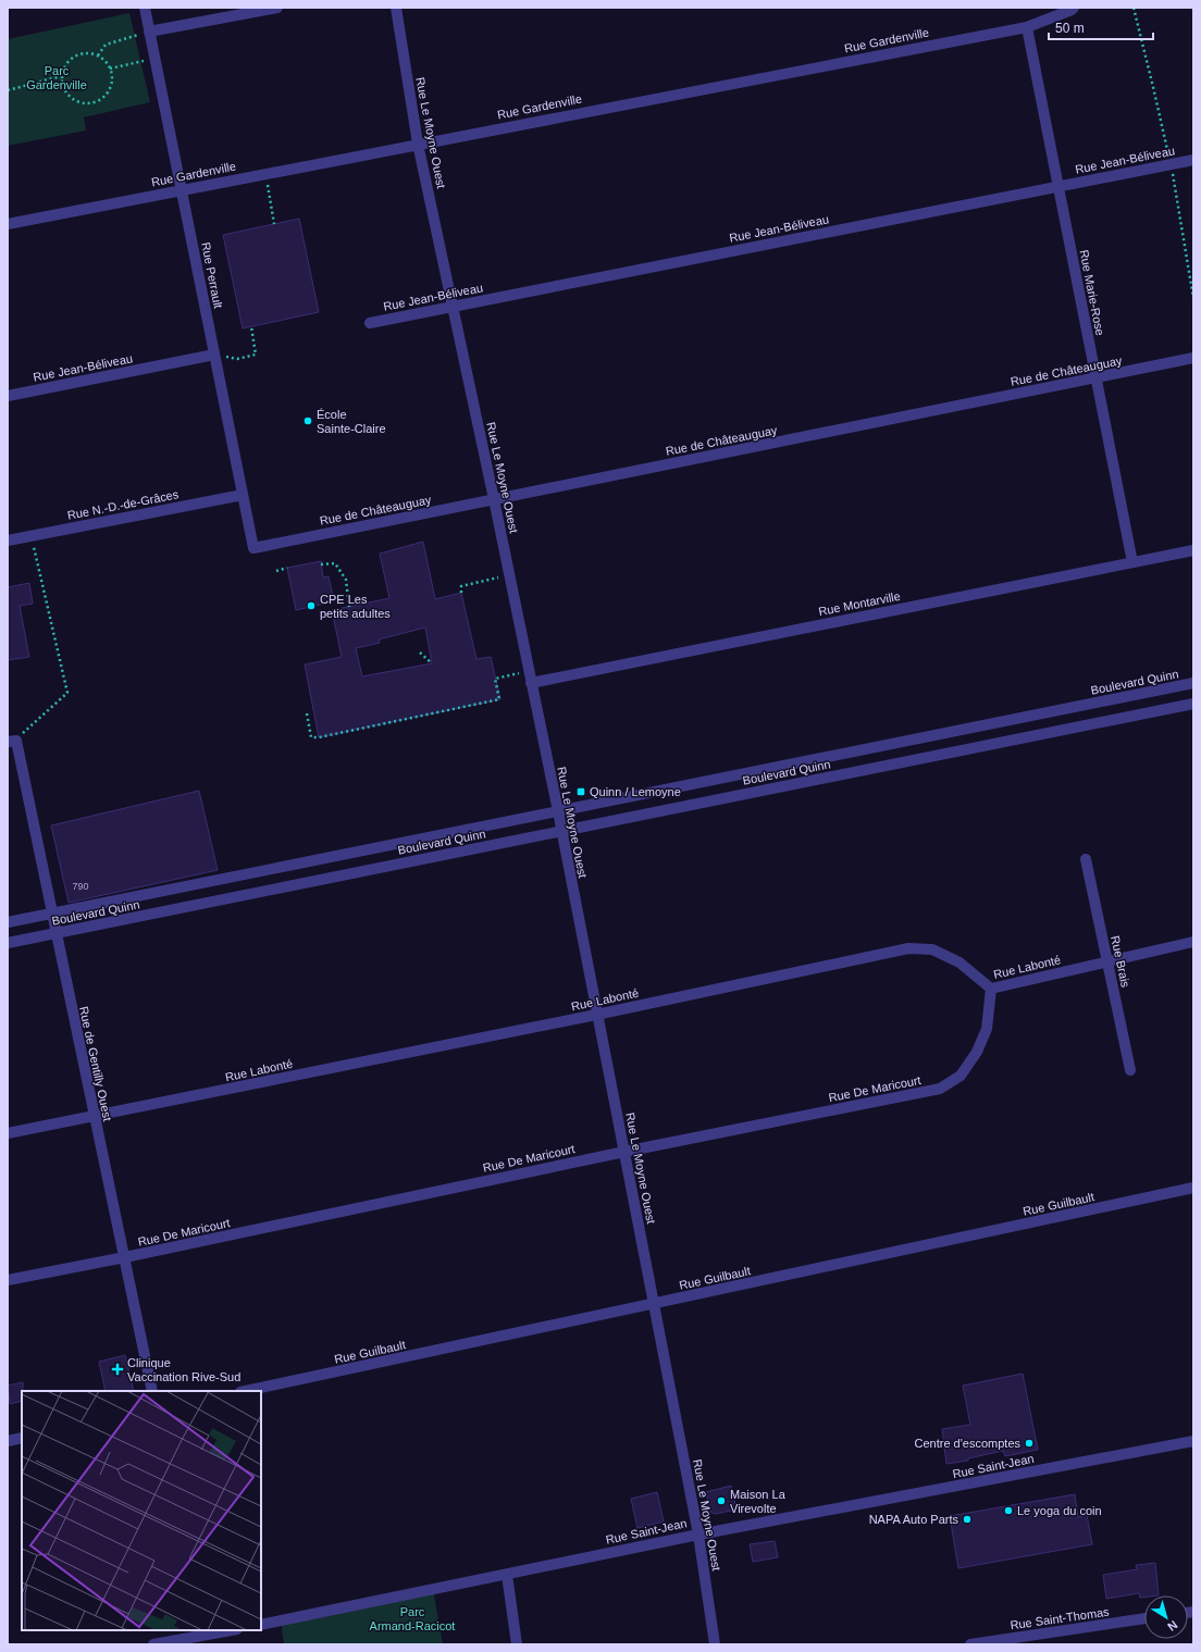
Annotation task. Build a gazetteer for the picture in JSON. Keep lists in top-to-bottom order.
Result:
{
  "streets": {
    "street": [
      "Rue Gardenville",
      "Rue Le Moyne Ouest",
      "Rue Jean-Béliveau",
      "Rue Perrault",
      "Rue Marie-Rose",
      "Rue de Châteauguay",
      "Rue N.-D.-de-Grâces",
      "Rue Montarville",
      "Boulevard Quinn",
      "Rue Brais",
      "Rue Labonté",
      "Rue de Gentilly Ouest",
      "Rue De Maricourt",
      "Rue Guilbault",
      "Rue Saint-Jean",
      "Rue Saint-Thomas"
    ]
  },
  "crossings": [
    ["Rue Gardenville", "Rue Le Moyne Ouest"],
    ["Rue Gardenville", "Rue Perrault"],
    ["Rue Gardenville", "Rue Marie-Rose"],
    ["Rue Le Moyne Ouest", "Rue Jean-Béliveau"],
    ["Rue Le Moyne Ouest", "Rue de Châteauguay"],
    ["Rue Le Moyne Ouest", "Rue Montarville"],
    ["Rue Le Moyne Ouest", "Boulevard Quinn"],
    ["Rue Le Moyne Ouest", "Rue Labonté"],
    ["Rue Le Moyne Ouest", "Rue De Maricourt"],
    ["Rue Le Moyne Ouest", "Rue Guilbault"],
    ["Rue Le Moyne Ouest", "Rue Saint-Jean"],
    ["Rue Jean-Béliveau", "Rue Perrault"],
    ["Rue Jean-Béliveau", "Rue Marie-Rose"],
    ["Rue Perrault", "Rue de Châteauguay"],
    ["Rue Perrault", "Rue N.-D.-de-Grâces"],
    ["Rue Marie-Rose", "Rue de Châteauguay"],
    ["Rue Marie-Rose", "Rue Montarville"],
    ["Boulevard Quinn", "Rue de Gentilly Ouest"],
    ["Rue Brais", "Rue Labonté"],
    ["Rue Labonté", "Rue de Gentilly Ouest"],
    ["Rue Labonté", "Rue De Maricourt"],
    ["Rue de Gentilly Ouest", "Rue De Maricourt"]
  ],
  "parks": ["Parc Gardenville", "Parc Armand-Racicot"],
  "places": {
    "other": [
      "École Sainte-Claire",
      "CPE Les petits adultes",
      "Centre d'escomptes",
      "Maison La Virevolte",
      "Le yoga du coin",
      "NAPA Auto Parts"
    ],
    "transit": ["Quinn / Lemoyne"],
    "health": ["Clinique Vaccination Rive-Sud"]
  },
  "house_numbers": ["790"],
  "scale_bar": "50 m",
  "north": "bottom right"
}
